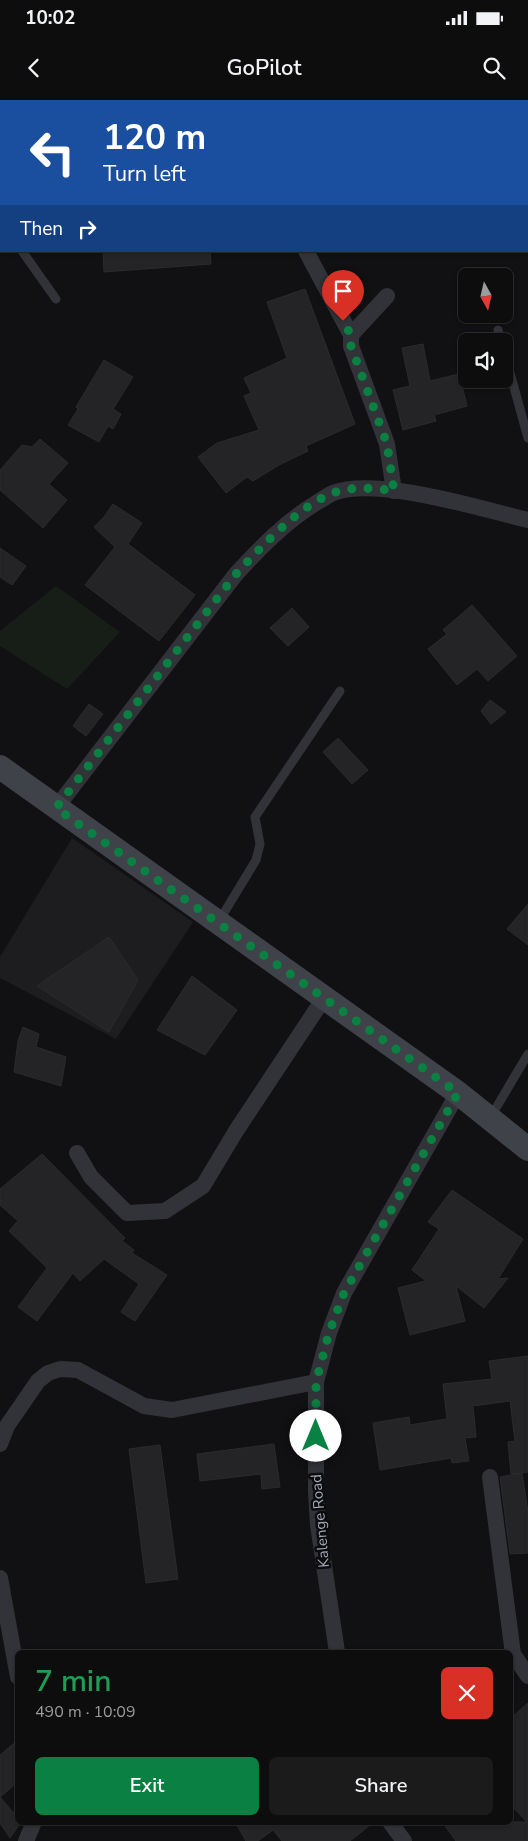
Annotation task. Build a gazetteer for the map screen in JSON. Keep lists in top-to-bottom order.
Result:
{
  "streets": {
    "street": ["Kalenge Road"]
  },
  "north": "bottom",
  "page": {
    "status": "10:02",
    "header": "GoPilot",
    "turn": ["120 m", "Turn left"],
    "then": "Then",
    "heading": ["7 min", "490 m · 10:09"],
    "buttons": ["Exit", "Share"]
  }
}
